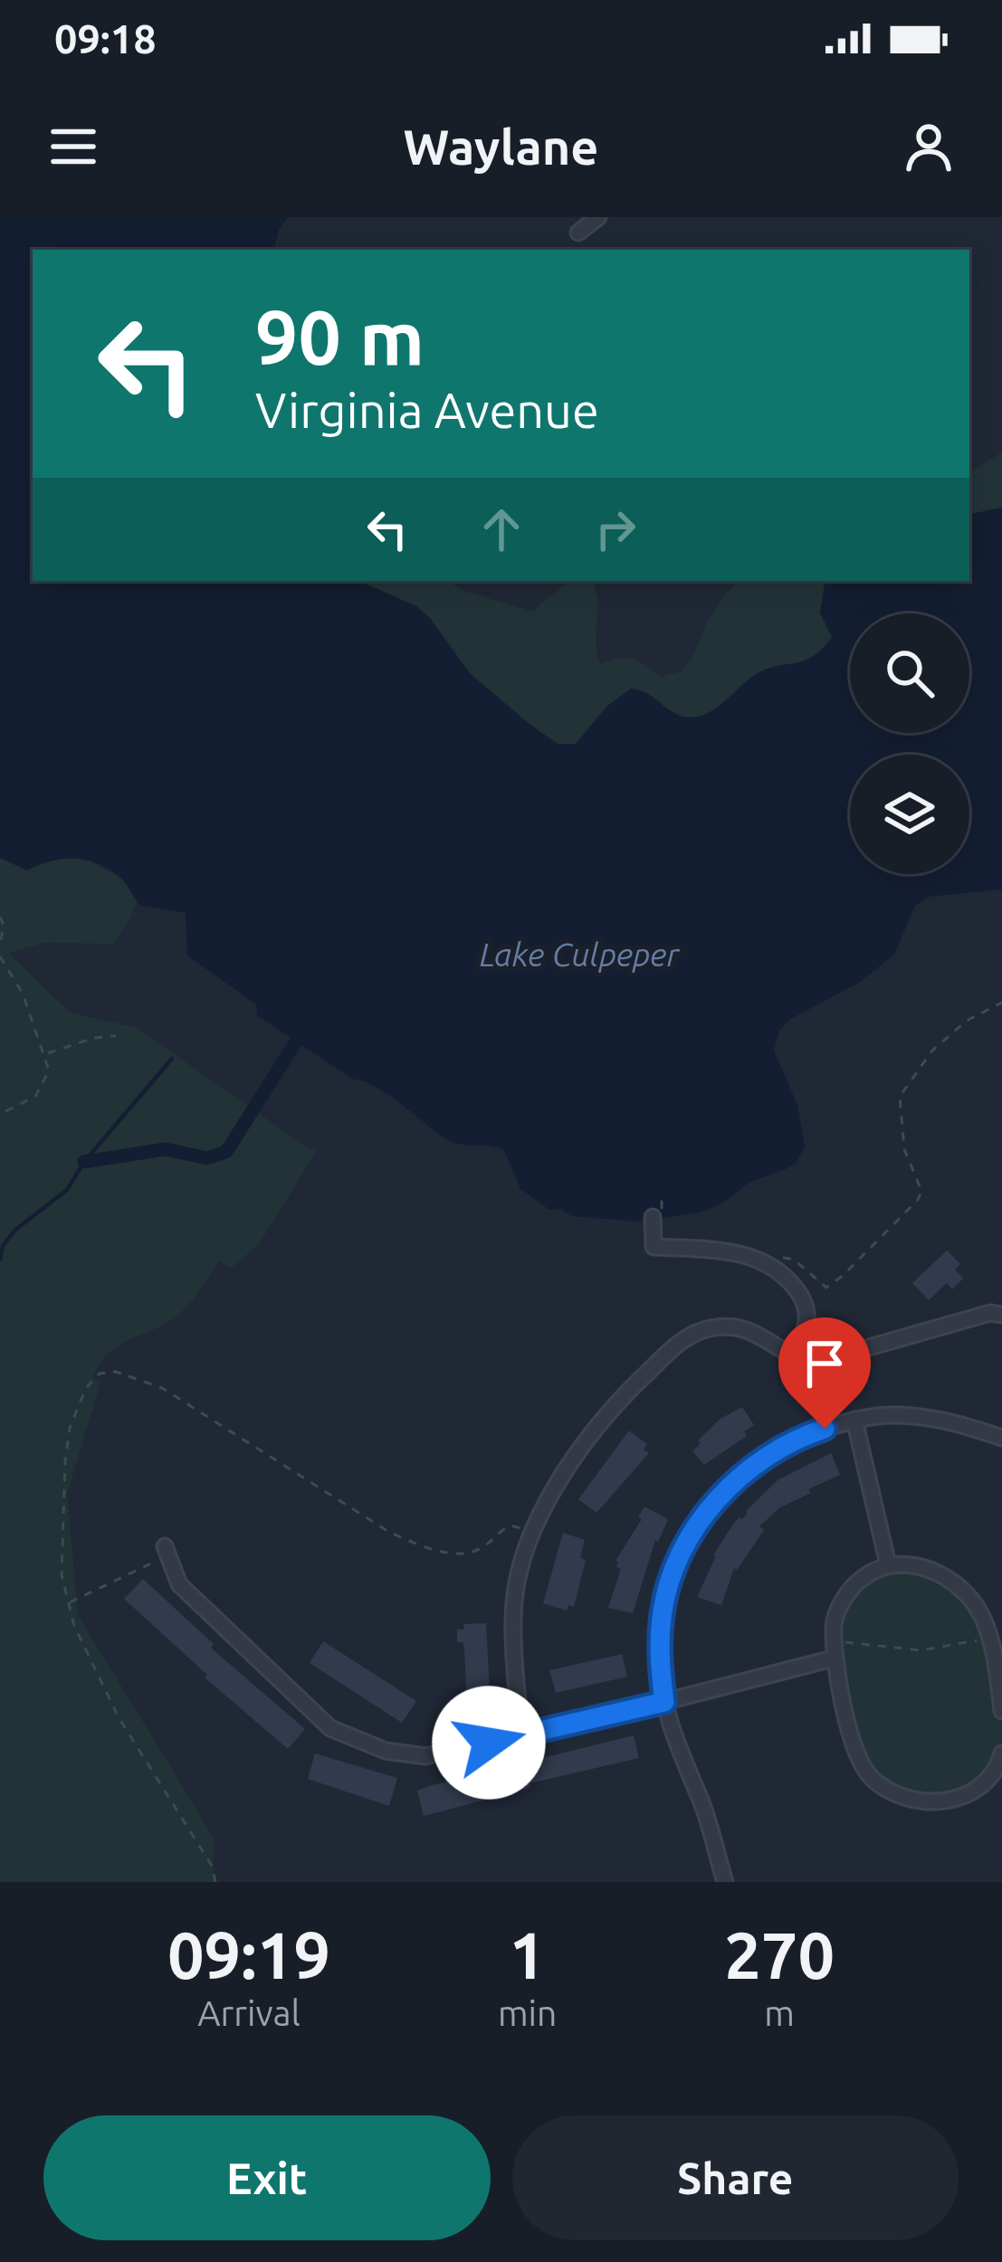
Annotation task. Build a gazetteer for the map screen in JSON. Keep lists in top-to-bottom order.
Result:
{
  "water": ["Lake Culpeper"],
  "page": {
    "status": "09:18",
    "header": "Waylane",
    "turn": ["90 m", "Virginia Avenue"],
    "eta": [
      "09:19",
      "Arrival",
      "1",
      "min",
      "270",
      "m"
    ],
    "buttons": ["Exit", "Share"]
  }
}
